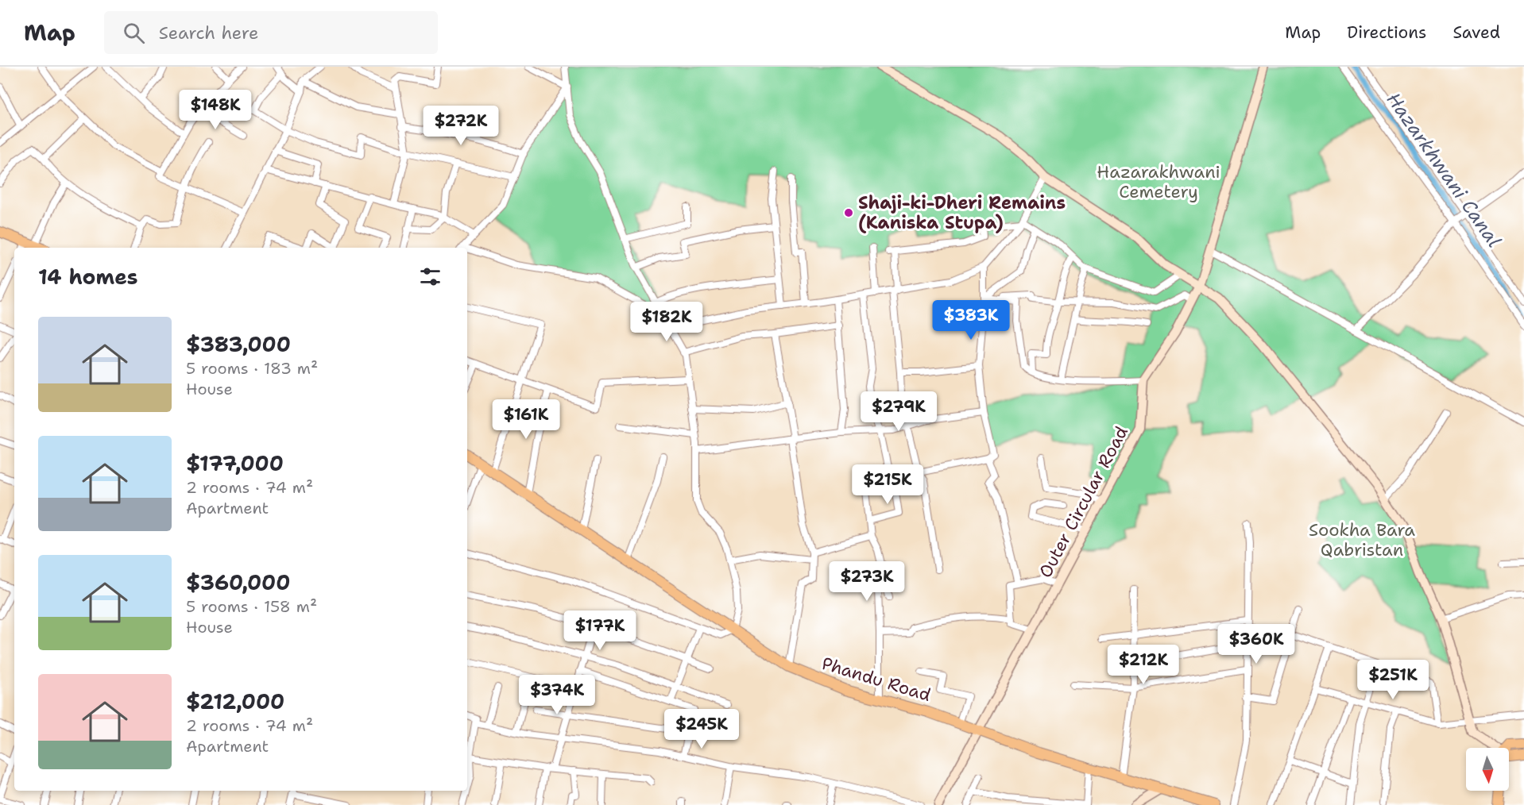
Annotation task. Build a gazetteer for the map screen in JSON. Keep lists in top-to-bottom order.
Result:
{
  "streets": {
    "main road": ["Outer Circular Road", "Phandu Road"]
  },
  "crossings": [
    ["Outer Circular Road", "Phandu Road"]
  ],
  "water": ["Hazarkhwani Canal"],
  "parks": ["Hazarakhwani Cemetery", "Sookha Bara Qabristan"],
  "places": ["Shaji-ki-Dheri Remains (Kaniska Stupa)"],
  "north": "bottom",
  "page": {
    "header": "Map",
    "search": "Search here",
    "nav": ["Map", "Directions", "Saved"],
    "price": [
      "$148K",
      "$272K",
      "$383K",
      "$182K",
      "$279K",
      "$161K",
      "$215K",
      "$273K",
      "$177K",
      "$360K",
      "$212K",
      "$251K",
      "$374K",
      "$245K"
    ],
    "heading": "14 homes",
    "list": [
      {
        "name": "$383,000",
        "note": "5 rooms · 183 m² · House"
      },
      {
        "name": "$177,000",
        "note": "2 rooms · 74 m² · Apartment"
      },
      {
        "name": "$360,000",
        "note": "5 rooms · 158 m² · House"
      },
      {
        "name": "$212,000",
        "note": "2 rooms · 74 m² · Apartment"
      }
    ]
  }
}
